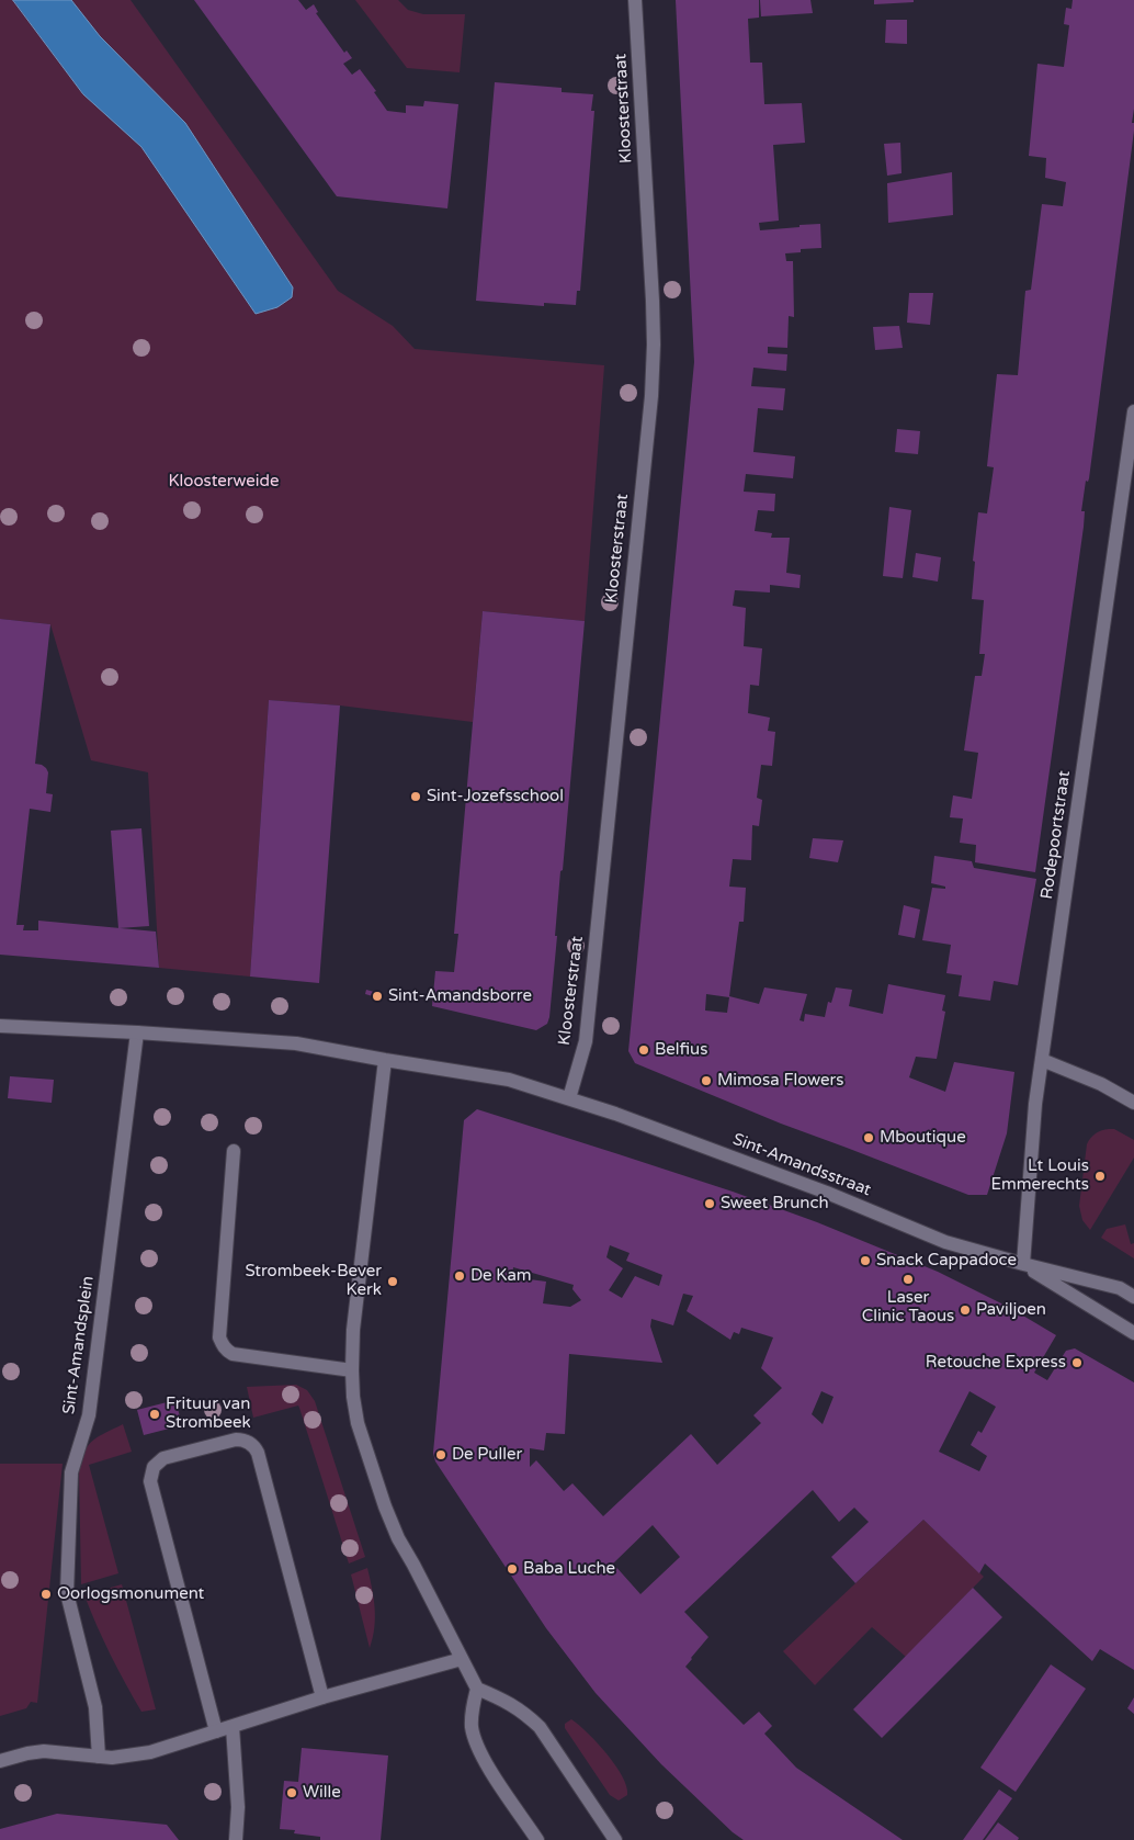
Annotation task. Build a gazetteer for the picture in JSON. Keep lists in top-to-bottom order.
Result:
{
  "streets": {
    "street": [
      "Kloosterstraat",
      "Rodepoortstraat",
      "Sint-Amandsstraat",
      "Sint-Amandsplein"
    ]
  },
  "crossings": [
    ["Kloosterstraat", "Sint-Amandsstraat"],
    ["Rodepoortstraat", "Sint-Amandsstraat"]
  ],
  "parks": ["Kloosterweide"],
  "places": [
    "Sint-Jozefsschool",
    "Sint-Amandsborre",
    "Belfius",
    "Mimosa Flowers",
    "Mboutique",
    "Lt Louis Emmerechts",
    "Sweet Brunch",
    "Snack Cappadoce",
    "De Kam",
    "Laser Clinic Taous",
    "Strombeek-Bever Kerk",
    "Paviljoen",
    "Retouche Express",
    "Frituur van Strombeek",
    "De Puller",
    "Baba Luche",
    "Oorlogsmonument",
    "Wille"
  ]
}
